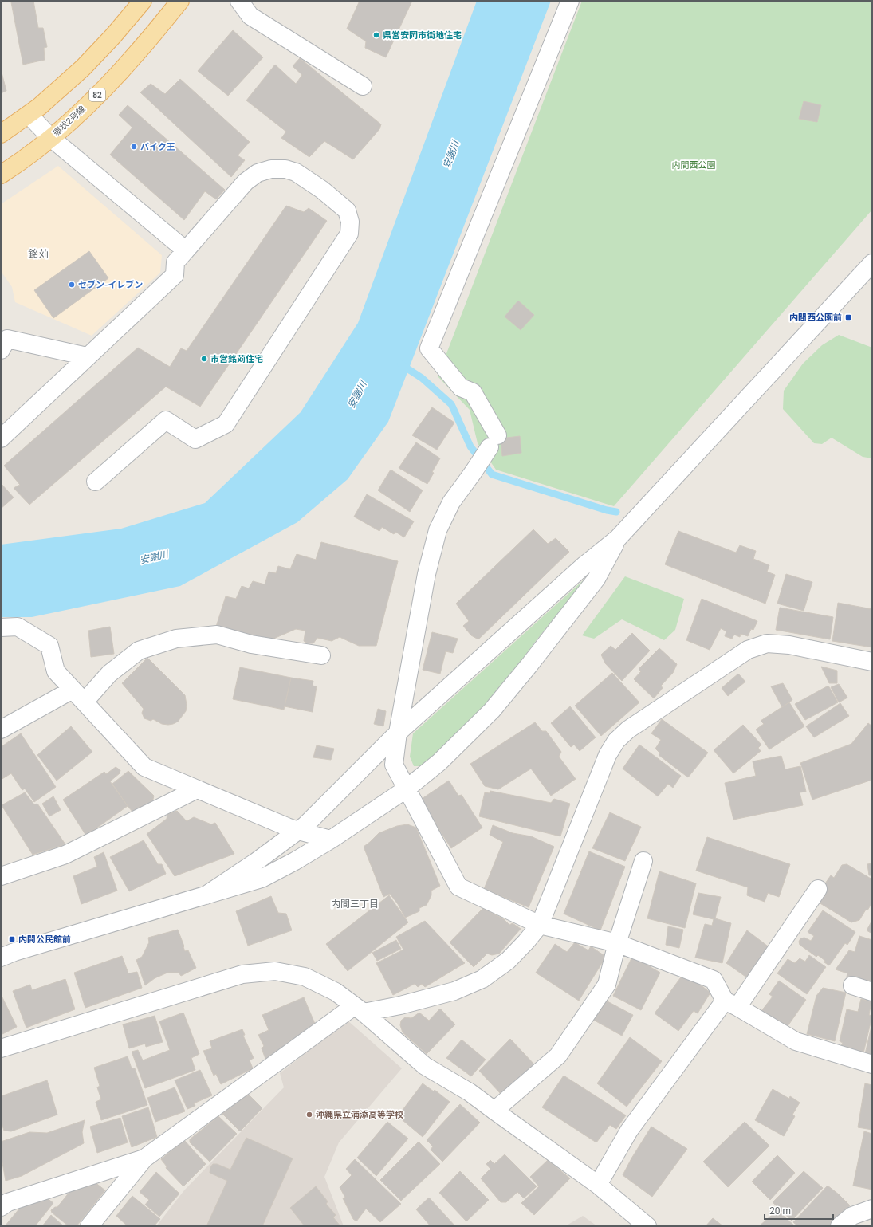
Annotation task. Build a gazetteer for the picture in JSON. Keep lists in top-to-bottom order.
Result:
{
  "streets": {
    "main road": ["82", "環状2号線"]
  },
  "districts": ["銘苅", "内間三丁目"],
  "water": ["安謝川"],
  "parks": ["内間西公園"],
  "places": {
    "other": [
      "県営安岡市街地住宅",
      "バイク王",
      "セブン-イレブン",
      "市営銘苅住宅",
      "沖縄県立浦添高等学校"
    ],
    "transit": ["内間西公園前", "内間公民館前"]
  },
  "scale_bar": "20 m"
}
